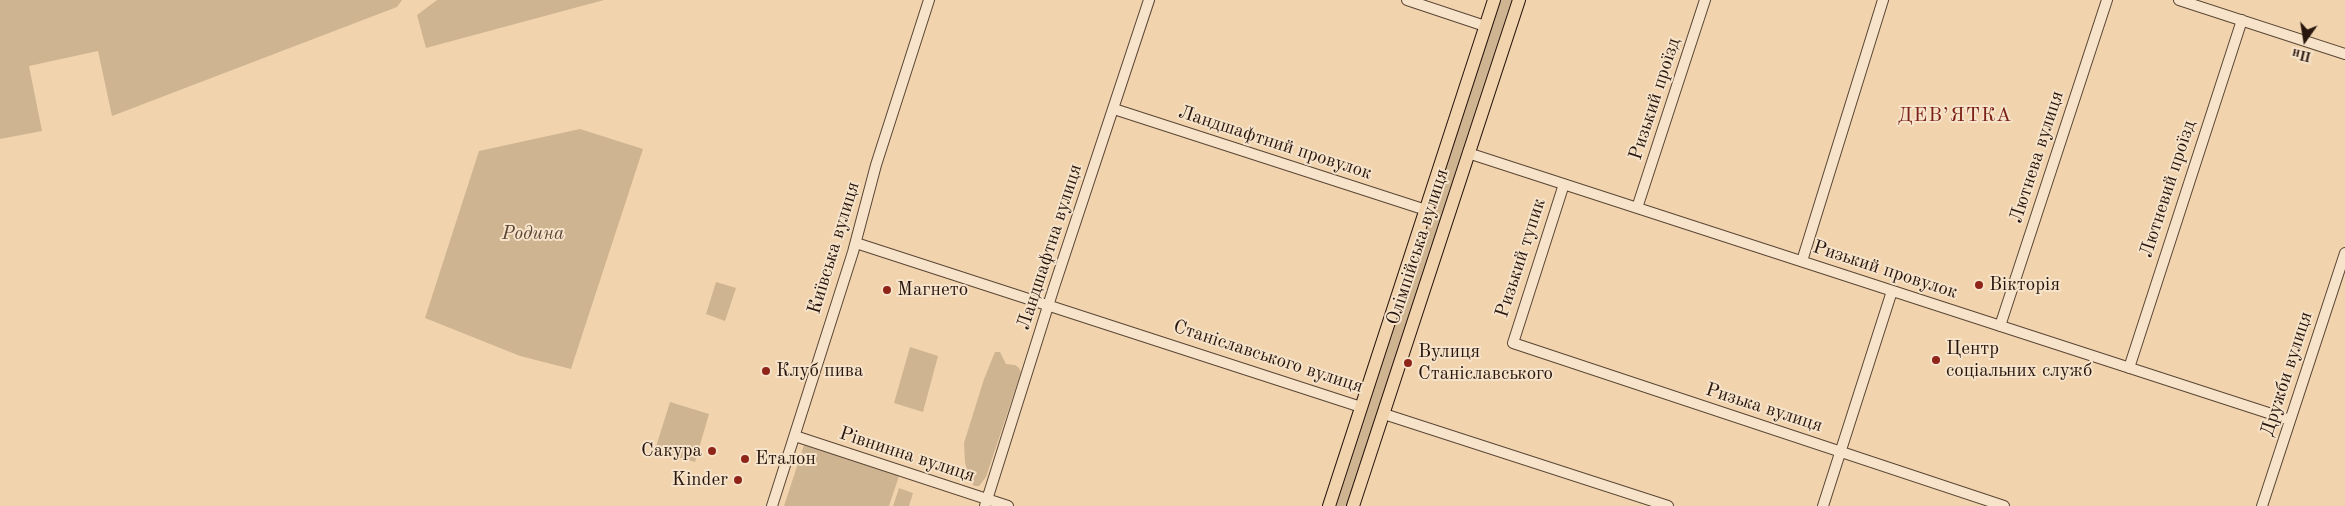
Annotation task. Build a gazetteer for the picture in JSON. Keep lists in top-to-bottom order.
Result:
{
  "streets": {
    "main road": ["Олімпійська вулиця", "Станіславського вулиця"],
    "street": [
      "Ризький проїзд",
      "Ландшафтний провулок",
      "Лютнева вулиця",
      "Лютневий проїзд",
      "Ландшафтна вулиця",
      "Київська вулиця",
      "Ризький тупик",
      "Ризький провулок",
      "Дружби вулиця",
      "Ризька вулиця",
      "Рівнинна вулиця"
    ]
  },
  "crossings": [
    ["Ризький проїзд", "Ризький провулок"],
    ["Ландшафтний провулок", "Ландшафтна вулиця"],
    ["Ландшафтний провулок", "Олімпійська вулиця"],
    ["Лютнева вулиця", "Ризький провулок"],
    ["Лютневий проїзд", "Ризький провулок"],
    ["Ландшафтна вулиця", "Станіславського вулиця"],
    ["Ландшафтна вулиця", "Рівнинна вулиця"],
    ["Олімпійська вулиця", "Ризький провулок"],
    ["Олімпійська вулиця", "Станіславського вулиця"],
    ["Київська вулиця", "Станіславського вулиця"],
    ["Київська вулиця", "Рівнинна вулиця"],
    ["Ризький тупик", "Ризький провулок"],
    ["Ризький тупик", "Ризька вулиця"],
    ["Ризький провулок", "Дружби вулиця"]
  ],
  "districts": ["ДЕВ’ЯТКА"],
  "parks": ["Родина"],
  "places": [
    "Вікторія",
    "Магнето",
    "Центр соціальних служб",
    "Вулиця Станіславського",
    "Клуб пива",
    "Сакура",
    "Еталон",
    "Kinder"
  ],
  "north": "bottom"
}
